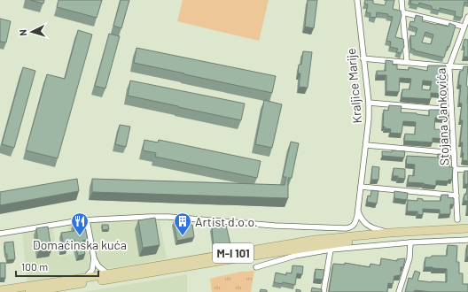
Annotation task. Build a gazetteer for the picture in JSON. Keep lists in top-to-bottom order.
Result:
{
  "streets": {
    "main road": ["M-I 101"],
    "street": ["Kraljice Marije", "Stojana Jankovića"]
  },
  "places": {
    "restaurant": ["Domaćinska kuća"],
    "building": ["Artist d.o.o."]
  },
  "scale_bar": "100 m",
  "north": "left"
}
